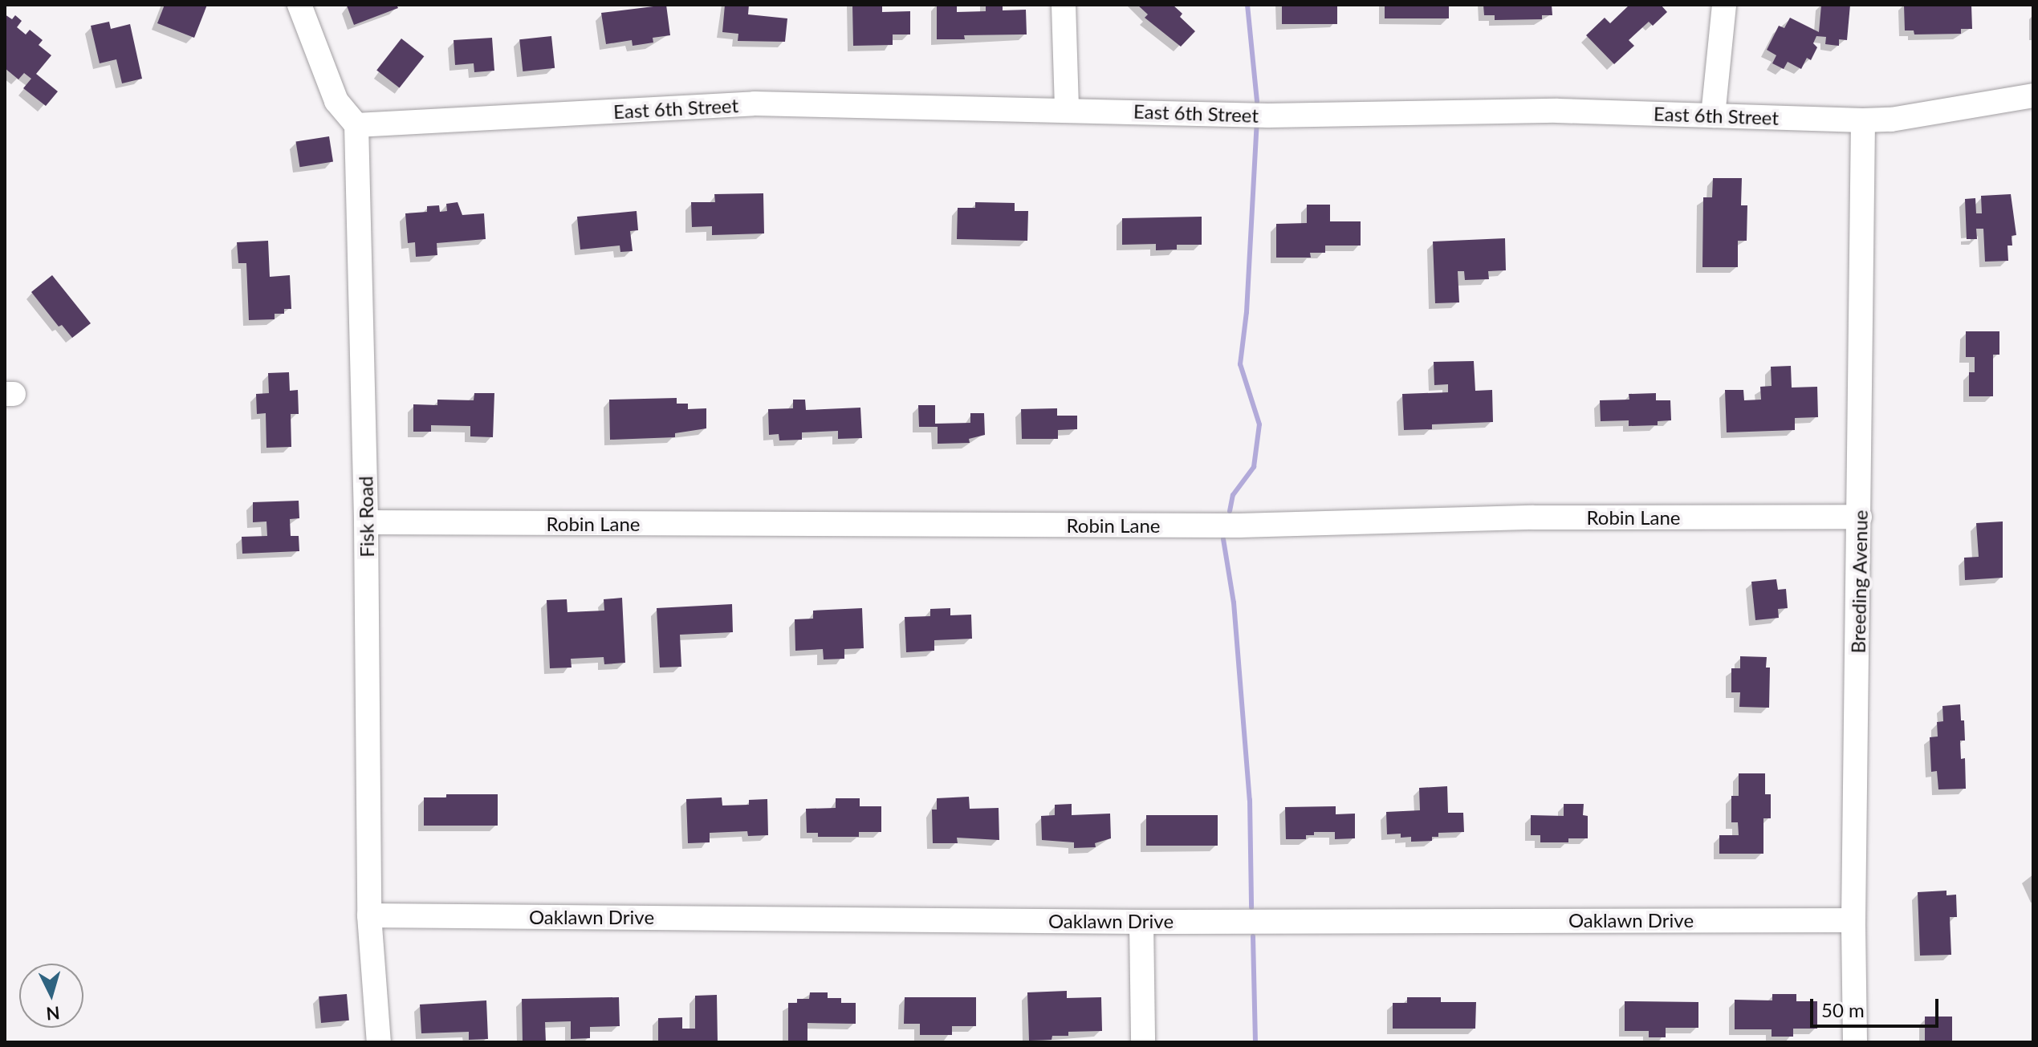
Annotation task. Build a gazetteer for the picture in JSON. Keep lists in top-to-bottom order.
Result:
{
  "streets": {
    "street": [
      "East 6th Street",
      "Fisk Road",
      "Robin Lane",
      "Breeding Avenue",
      "Oaklawn Drive"
    ]
  },
  "crossings": [
    ["East 6th Street", "Fisk Road"],
    ["East 6th Street", "Breeding Avenue"],
    ["Fisk Road", "Robin Lane"],
    ["Fisk Road", "Oaklawn Drive"],
    ["Robin Lane", "Breeding Avenue"],
    ["Breeding Avenue", "Oaklawn Drive"]
  ],
  "scale_bar": "50 m",
  "north": "bottom"
}
